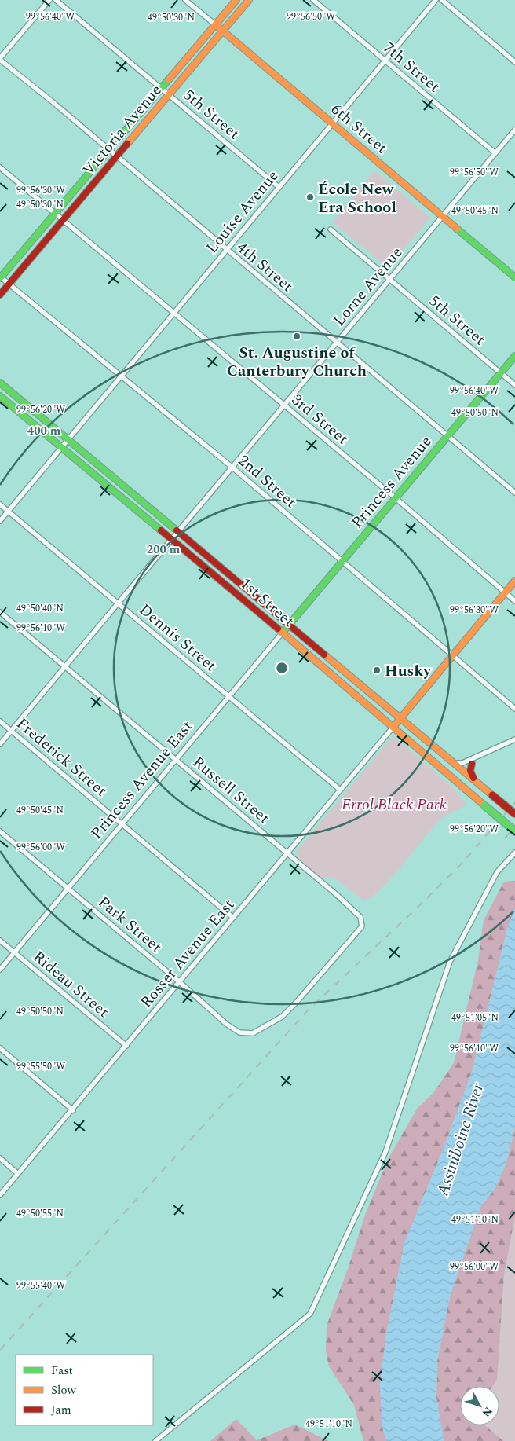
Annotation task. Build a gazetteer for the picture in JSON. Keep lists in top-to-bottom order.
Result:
{
  "streets": {
    "main road": [
      "6th Street",
      "Victoria Avenue",
      "Princess Avenue",
      "1st Street",
      "Princess Avenue East"
    ],
    "street": [
      "7th Street",
      "5th Street",
      "Louise Avenue",
      "4th Street",
      "Lorne Avenue",
      "3rd Street",
      "2nd Street",
      "Dennis Street",
      "Frederick Street",
      "Russell Street",
      "Park Street",
      "Rosser Avenue East",
      "Rideau Street"
    ]
  },
  "crossings": [
    ["7th Street", "Louise Avenue"],
    ["7th Street", "Lorne Avenue"],
    ["5th Street", "Victoria Avenue"],
    ["5th Street", "Louise Avenue"],
    ["5th Street", "Lorne Avenue"],
    ["5th Street", "Princess Avenue"],
    ["6th Street", "Victoria Avenue"],
    ["6th Street", "Louise Avenue"],
    ["6th Street", "Lorne Avenue"],
    ["Victoria Avenue", "4th Street"],
    ["Victoria Avenue", "3rd Street"],
    ["Victoria Avenue", "2nd Street"],
    ["Louise Avenue", "4th Street"],
    ["Louise Avenue", "3rd Street"],
    ["Louise Avenue", "2nd Street"],
    ["Louise Avenue", "1st Street"],
    ["Louise Avenue", "Dennis Street"],
    ["4th Street", "Lorne Avenue"],
    ["4th Street", "Princess Avenue"],
    ["Lorne Avenue", "3rd Street"],
    ["Lorne Avenue", "2nd Street"],
    ["Lorne Avenue", "1st Street"],
    ["Lorne Avenue", "Dennis Street"],
    ["Lorne Avenue", "Frederick Street"],
    ["Lorne Avenue", "Russell Street"],
    ["3rd Street", "Princess Avenue"],
    ["2nd Street", "Princess Avenue"],
    ["Princess Avenue", "1st Street"],
    ["Princess Avenue", "Princess Avenue East"],
    ["1st Street", "Princess Avenue East"],
    ["1st Street", "Rosser Avenue East"],
    ["Dennis Street", "Princess Avenue East"],
    ["Dennis Street", "Rosser Avenue East"],
    ["Frederick Street", "Princess Avenue East"],
    ["Frederick Street", "Rosser Avenue East"],
    ["Princess Avenue East", "Russell Street"],
    ["Princess Avenue East", "Park Street"],
    ["Princess Avenue East", "Rideau Street"],
    ["Russell Street", "Park Street"],
    ["Russell Street", "Rosser Avenue East"],
    ["Park Street", "Rosser Avenue East"],
    ["Rosser Avenue East", "Rideau Street"]
  ],
  "water": ["Assiniboine River"],
  "parks": ["Errol Black Park"],
  "places": ["École New Era School", "St. Augustine of Canterbury Church", "Husky"],
  "legend": ["Fast", "Slow", "Jam"],
  "north": "bottom right",
  "coordinates": [
    "99°56'40\"W",
    "99°56'50\"W",
    "49°50'30\"N",
    "99°56'30\"W",
    "49°50'45\"N",
    "99°56'20\"W",
    "49°50'50\"N",
    "49°50'40\"N",
    "99°56'10\"W",
    "99°56'00\"W",
    "49°51'05\"N",
    "99°55'50\"W",
    "49°50'55\"N",
    "49°51'10\"N",
    "99°55'40\"W"
  ],
  "rings": ["400 m", "200 m"]
}
